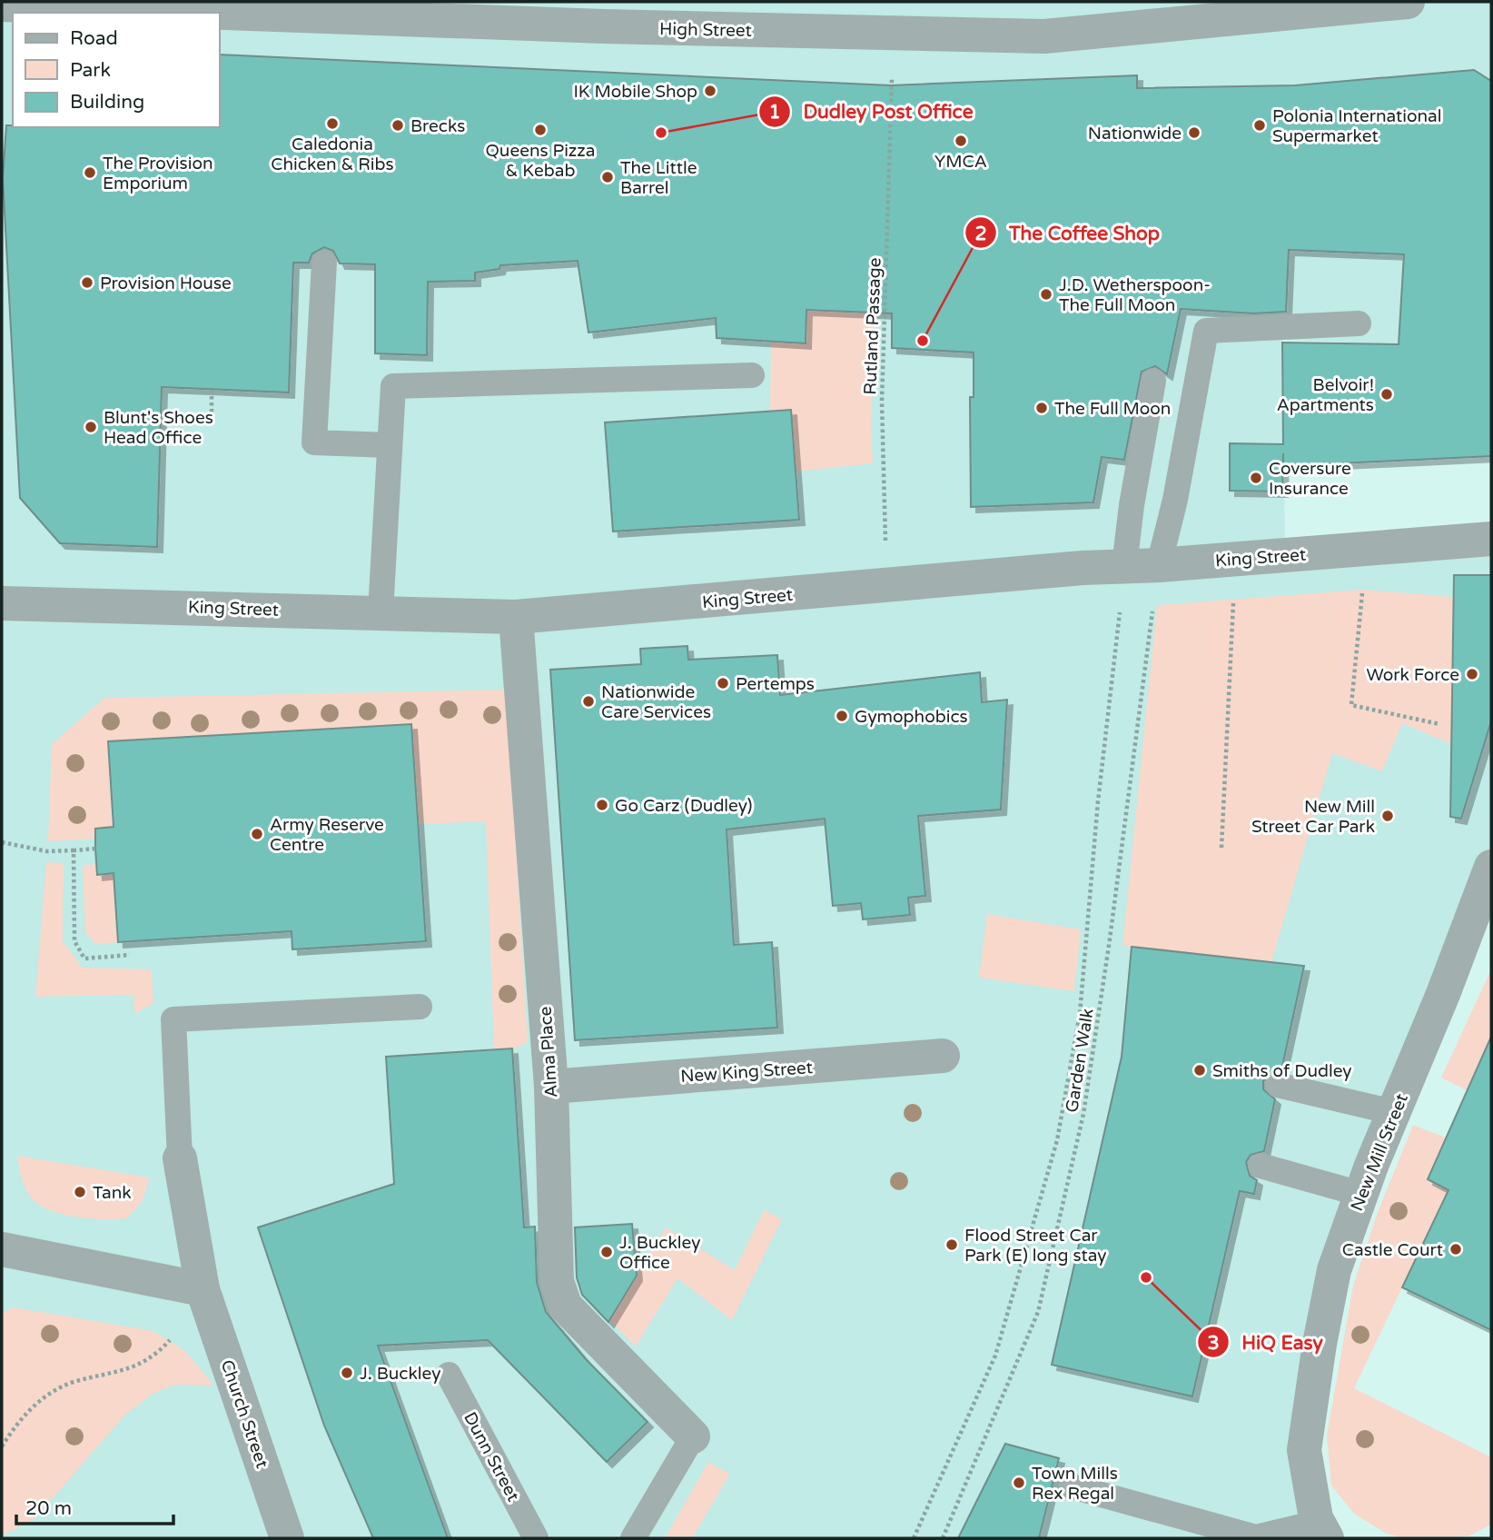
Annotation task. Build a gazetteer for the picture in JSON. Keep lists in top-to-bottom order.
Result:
{
  "streets": {
    "street": [
      "High Street",
      "King Street",
      "Alma Place",
      "New King Street",
      "New Mill Street",
      "Church Street"
    ],
    "lane": ["Dunn Street"],
    "path": ["Rutland Passage", "Garden Walk"]
  },
  "crossings": [
    ["Rutland Passage", "King Street"],
    ["King Street", "Alma Place"],
    ["King Street", "Garden Walk"],
    ["Alma Place", "New King Street"]
  ],
  "places": [
    "IK Mobile Shop",
    "Caledonia Chicken & Ribs",
    "Brecks",
    "Polonia International Supermarket",
    "Queens Pizza & Kebab",
    "Dudley Post Office",
    "Nationwide",
    "YMCA",
    "The Provision Emporium",
    "The Little Barrel",
    "Provision House",
    "J.D. Wetherspoon- The Full Moon",
    "The Coffee Shop",
    "Belvoir! Apartments",
    "The Full Moon",
    "Blunt's Shoes Head Office",
    "Coversure Insurance",
    "Work Force",
    "Pertemps",
    "Nationwide Care Services",
    "Gymophobics",
    "Go Carz (Dudley)",
    "New Mill Street Car Park",
    "Army Reserve Centre",
    "Smiths of Dudley",
    "Tank",
    "Flood Street Car Park (E) long stay",
    "Castle Court",
    "J. Buckley Office",
    "HiQ Easy",
    "J. Buckley",
    "Town Mills Rex Regal"
  ],
  "legend": ["Road", "Park", "Building"],
  "scale_bar": "20 m"
}
